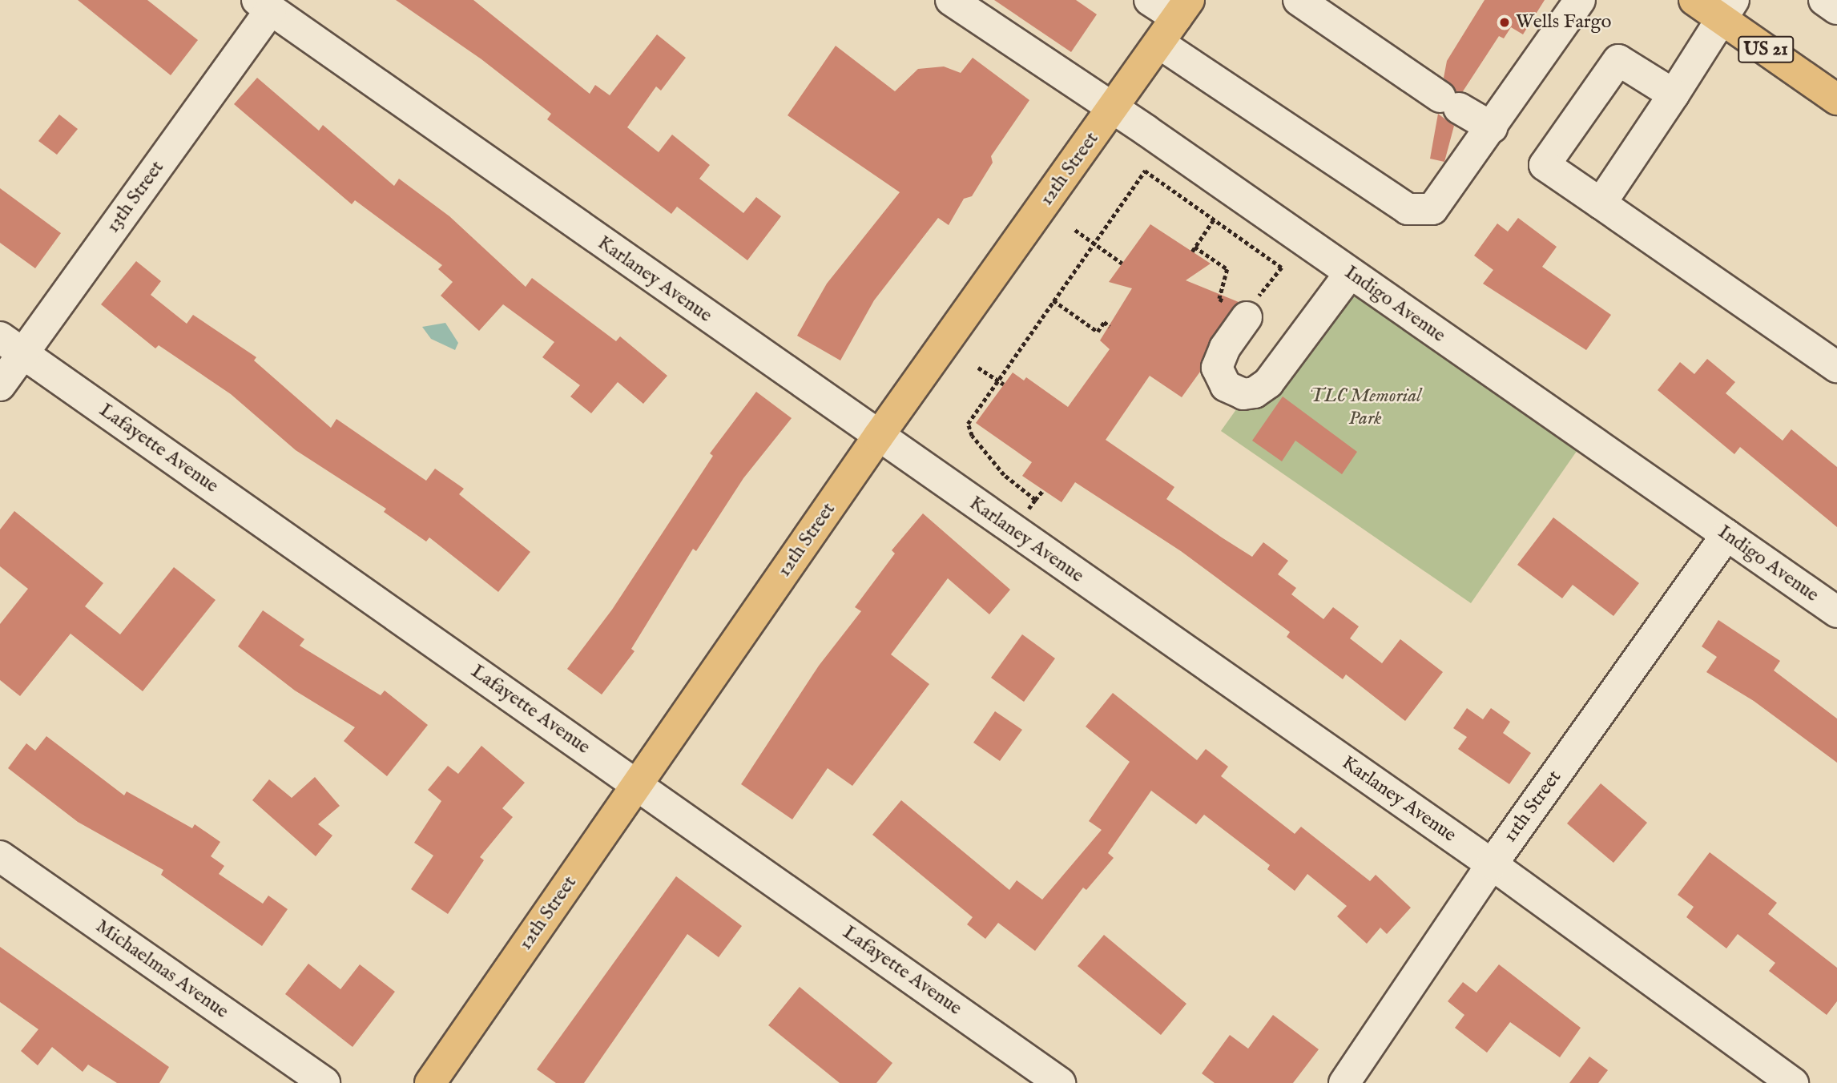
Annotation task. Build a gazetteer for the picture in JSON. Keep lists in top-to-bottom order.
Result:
{
  "streets": {
    "main road": ["US 21", "12th Street"],
    "street": [
      "13th Street",
      "Karlaney Avenue",
      "Indigo Avenue",
      "Lafayette Avenue",
      "11th Street",
      "Michaelmas Avenue"
    ]
  },
  "crossings": [
    ["12th Street", "Karlaney Avenue"],
    ["12th Street", "Indigo Avenue"],
    ["12th Street", "Lafayette Avenue"],
    ["13th Street", "Karlaney Avenue"],
    ["13th Street", "Lafayette Avenue"],
    ["Karlaney Avenue", "11th Street"],
    ["Indigo Avenue", "11th Street"]
  ],
  "parks": ["TLC Memorial Park"],
  "places": ["Wells Fargo"]
}
